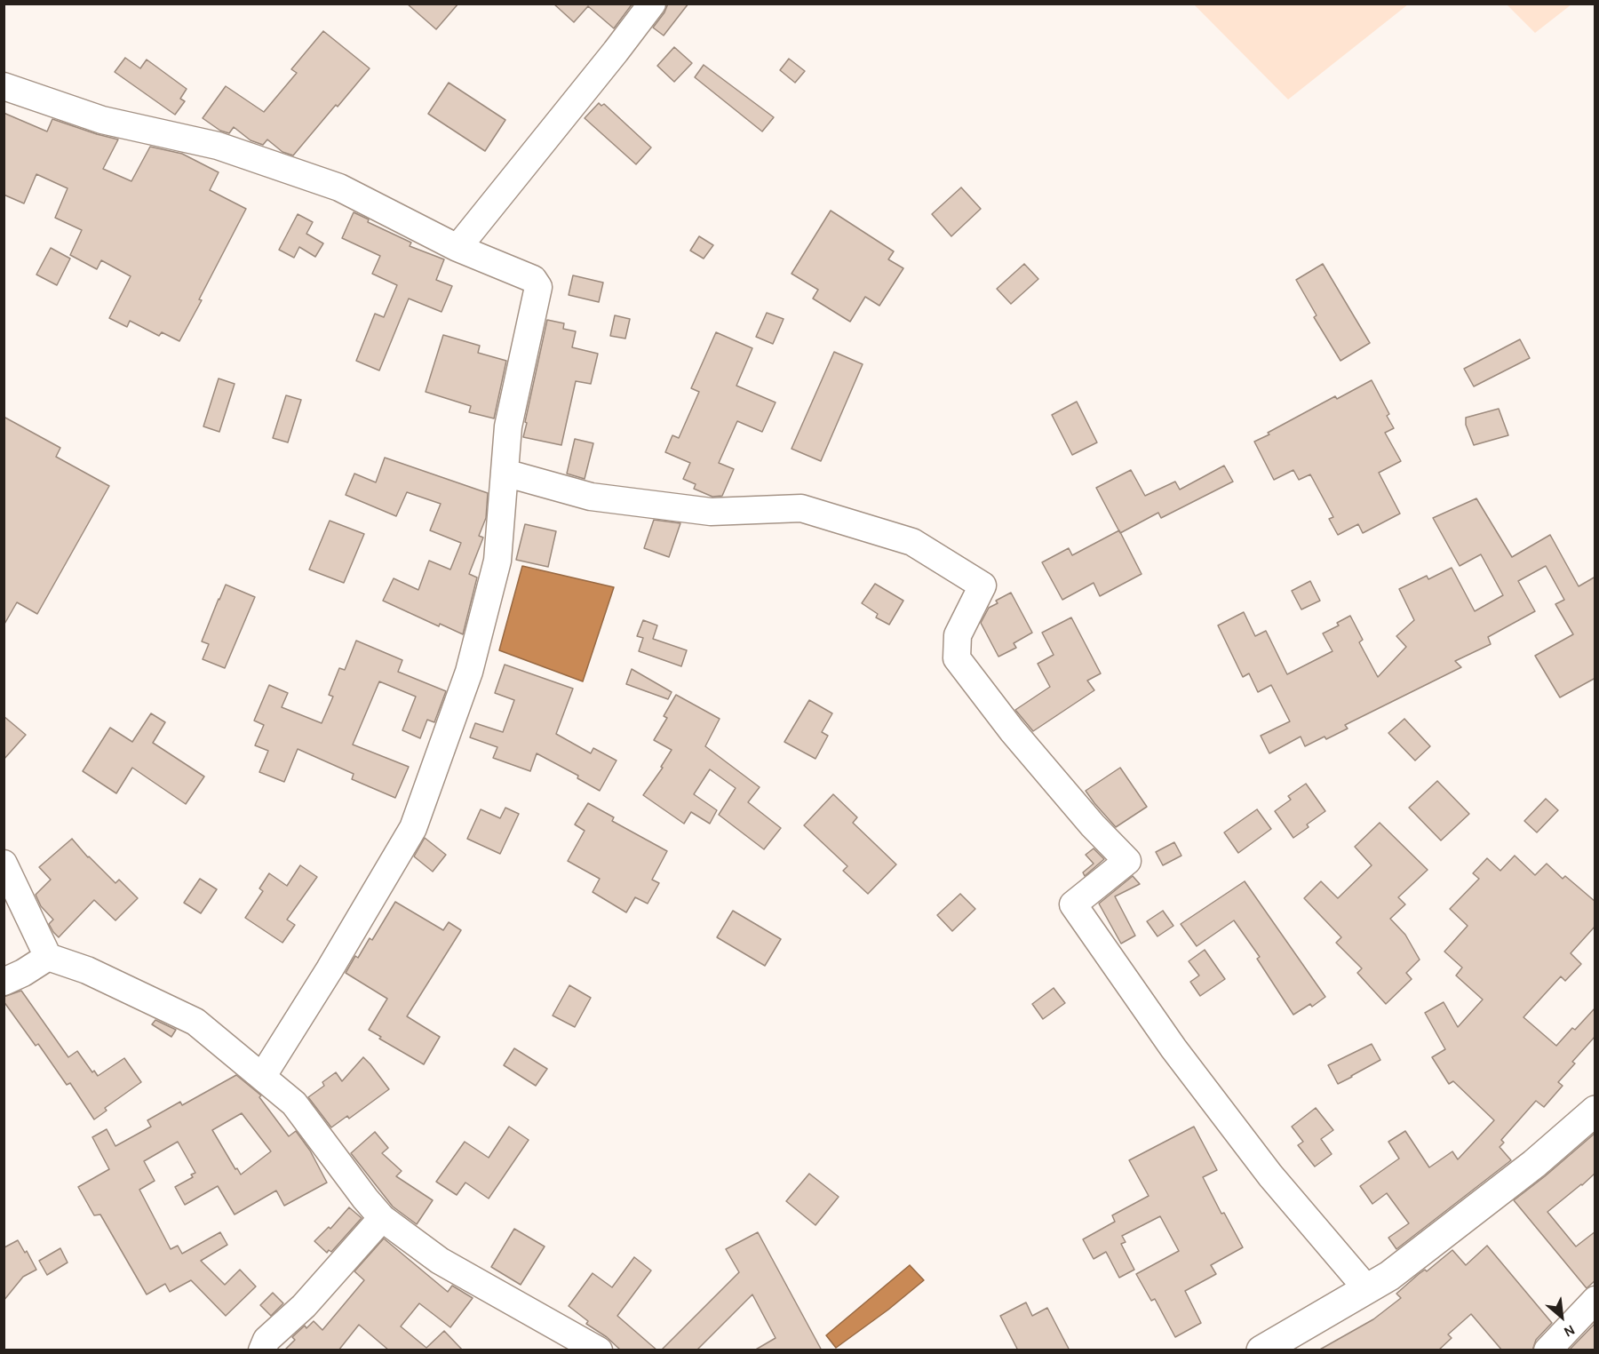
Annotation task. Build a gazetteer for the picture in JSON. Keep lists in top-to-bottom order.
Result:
{
  "north": "bottom right"
}
